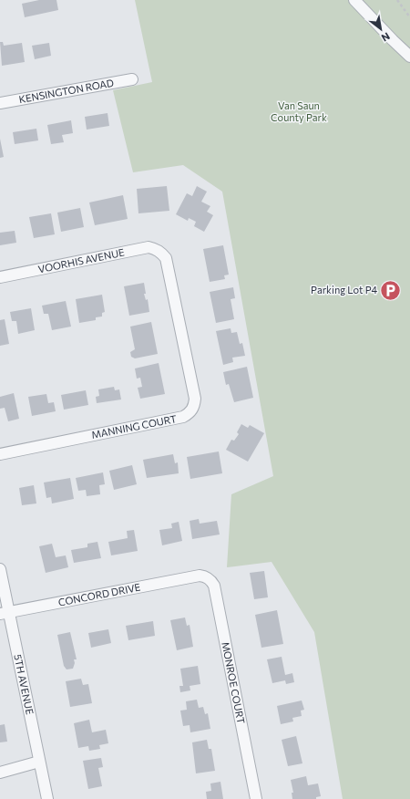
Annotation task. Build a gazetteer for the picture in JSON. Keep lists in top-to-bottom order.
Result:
{
  "streets": {
    "street": [
      "KENSINGTON ROAD",
      "VOORHIS AVENUE",
      "MANNING COURT",
      "CONCORD DRIVE",
      "MONROE COURT",
      "5TH AVENUE"
    ]
  },
  "crossings": [
    ["VOORHIS AVENUE", "MANNING COURT"],
    ["CONCORD DRIVE", "MONROE COURT"],
    ["CONCORD DRIVE", "5TH AVENUE"]
  ],
  "parks": ["Van Saun County Park"],
  "places": {
    "parking": ["Parking Lot P4"]
  },
  "north": "bottom right"
}
